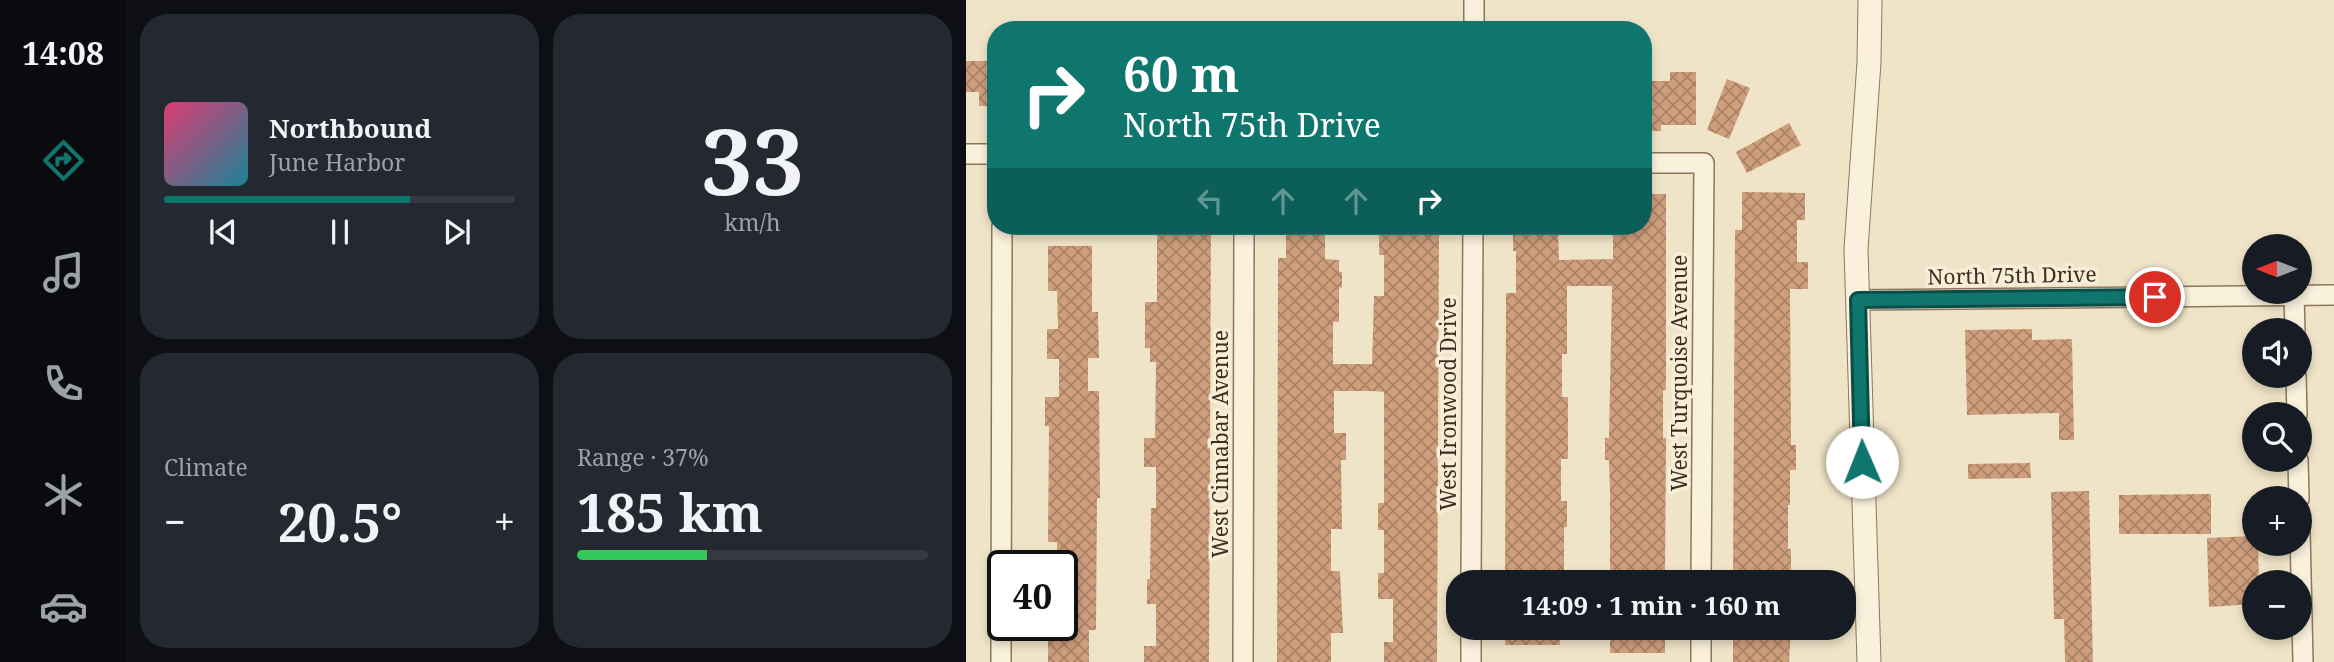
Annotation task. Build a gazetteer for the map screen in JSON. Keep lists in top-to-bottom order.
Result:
{
  "streets": {
    "street": [
      "North 75th Drive",
      "West Turquoise Avenue",
      "West Ironwood Drive",
      "West Cinnabar Avenue"
    ]
  },
  "north": "left",
  "page": {
    "tabs": "14:08",
    "tile": [
      ["33", "km/h"],
      "Climate",
      ["Range · 37%", "185 km"]
    ],
    "turn": ["60 m", "North 75th Drive"],
    "song": ["Northbound", "June Harbor"],
    "map_buttons": ["+", "−"],
    "heat": ["−", "20.5°", "+"],
    "limit": "40",
    "trip": "14:09 · 1 min · 160 m"
  }
}
